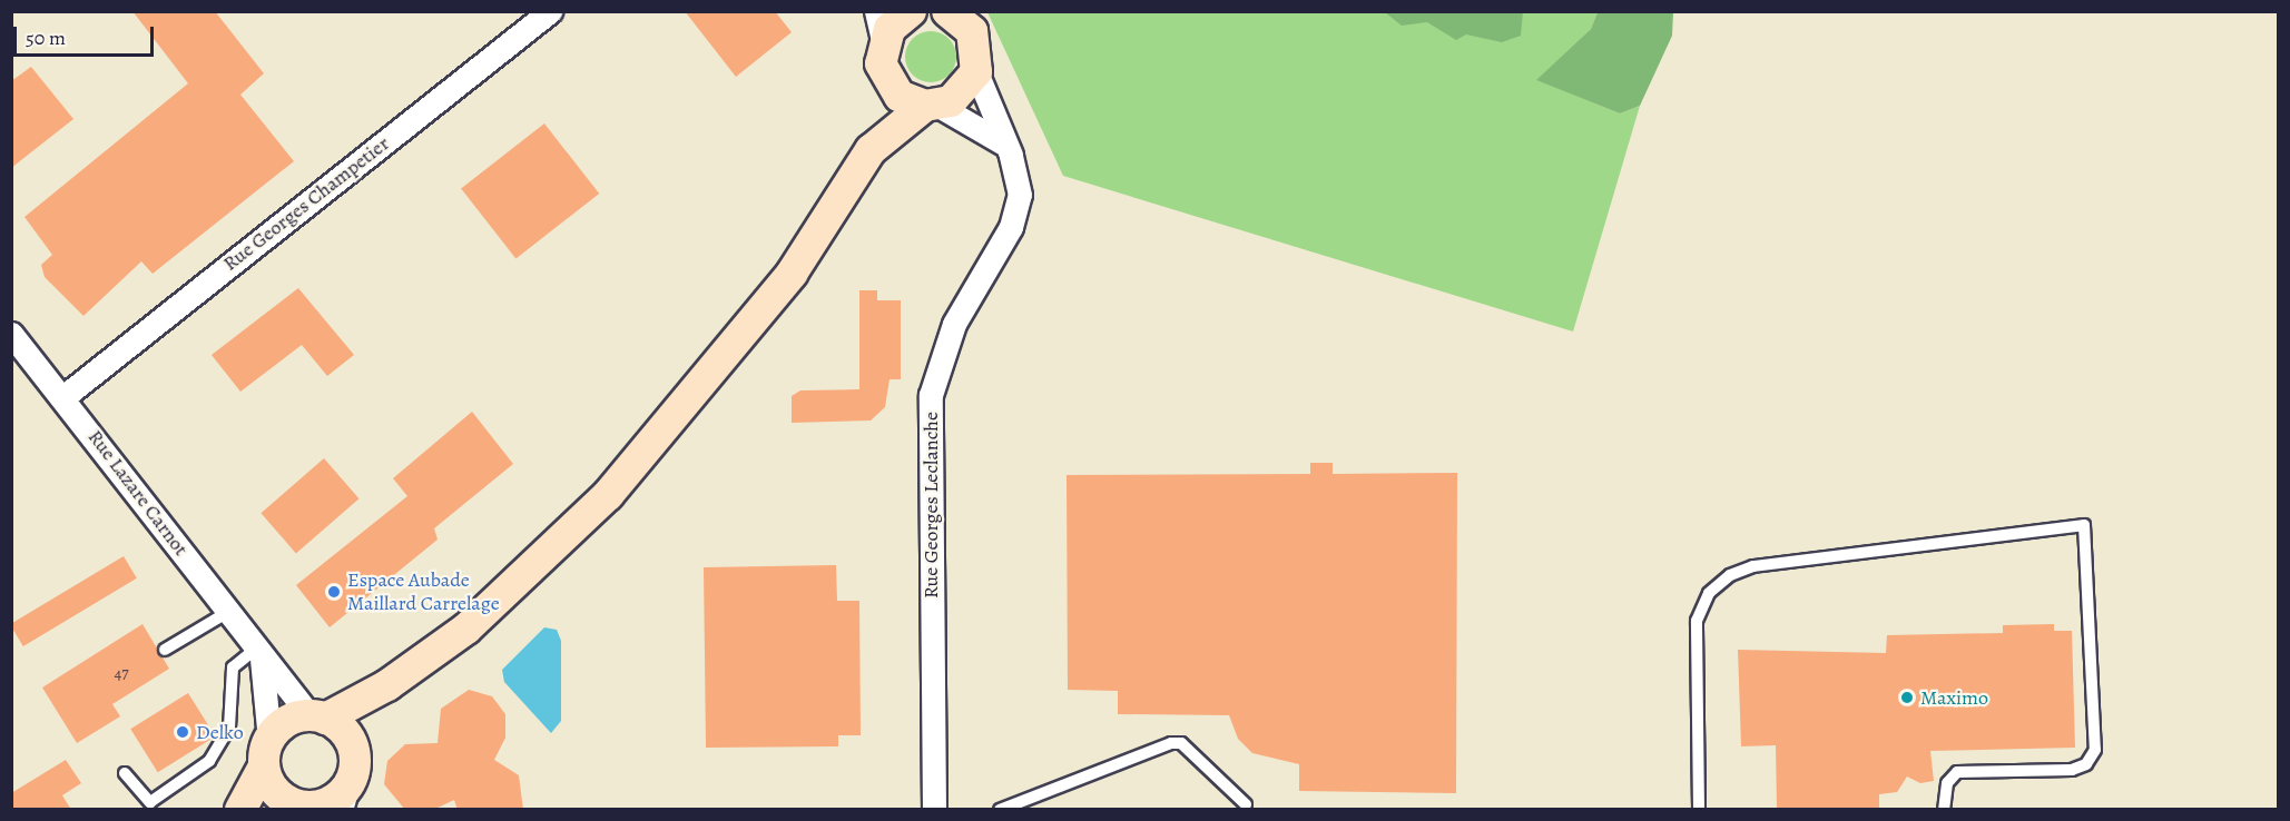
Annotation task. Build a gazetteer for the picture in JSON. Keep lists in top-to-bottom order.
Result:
{
  "streets": {
    "street": ["Rue Georges Champetier", "Rue Lazare Carnot", "Rue Georges Leclanche"]
  },
  "crossings": [
    ["Rue Georges Champetier", "Rue Lazare Carnot"]
  ],
  "places": ["Espace Aubade Maillard Carrelage", "Maximo", "Delko"],
  "house_numbers": ["47"],
  "scale_bar": "50 m"
}
